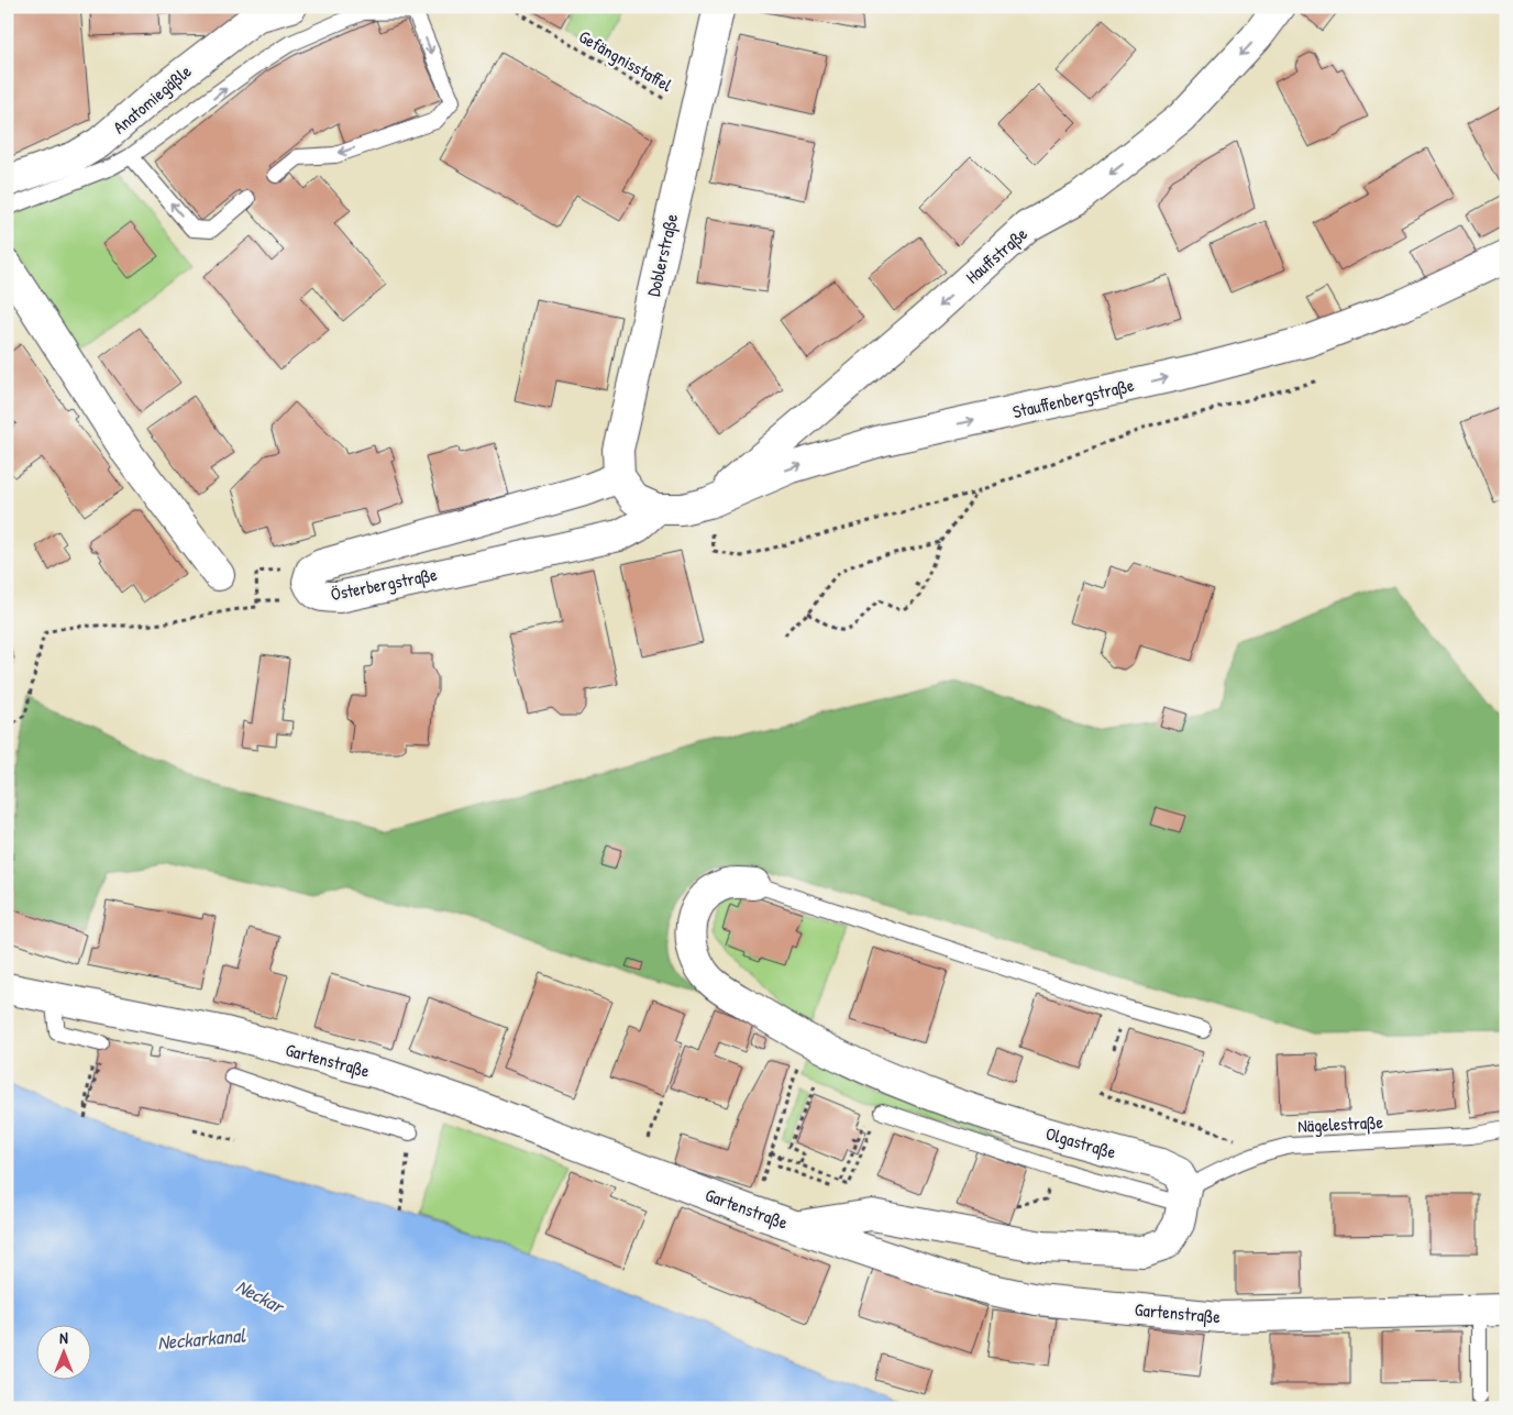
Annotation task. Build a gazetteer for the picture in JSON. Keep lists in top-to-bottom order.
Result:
{
  "streets": {
    "street": [
      "Anatomiegäßle",
      "Doblerstraße",
      "Hauffstraße",
      "Stauffenbergstraße",
      "Österbergstraße",
      "Gartenstraße",
      "Olgastraße"
    ],
    "lane": ["Nägelestraße"],
    "path": ["Gefängnisstaffel"]
  },
  "crossings": [
    ["Doblerstraße", "Stauffenbergstraße"],
    ["Doblerstraße", "Österbergstraße"],
    ["Hauffstraße", "Stauffenbergstraße"],
    ["Stauffenbergstraße", "Österbergstraße"],
    ["Nägelestraße", "Olgastraße"]
  ],
  "one_way": ["Hauffstraße", "Stauffenbergstraße"],
  "water": ["Neckar", "Neckarkanal"],
  "north": "top"
}
